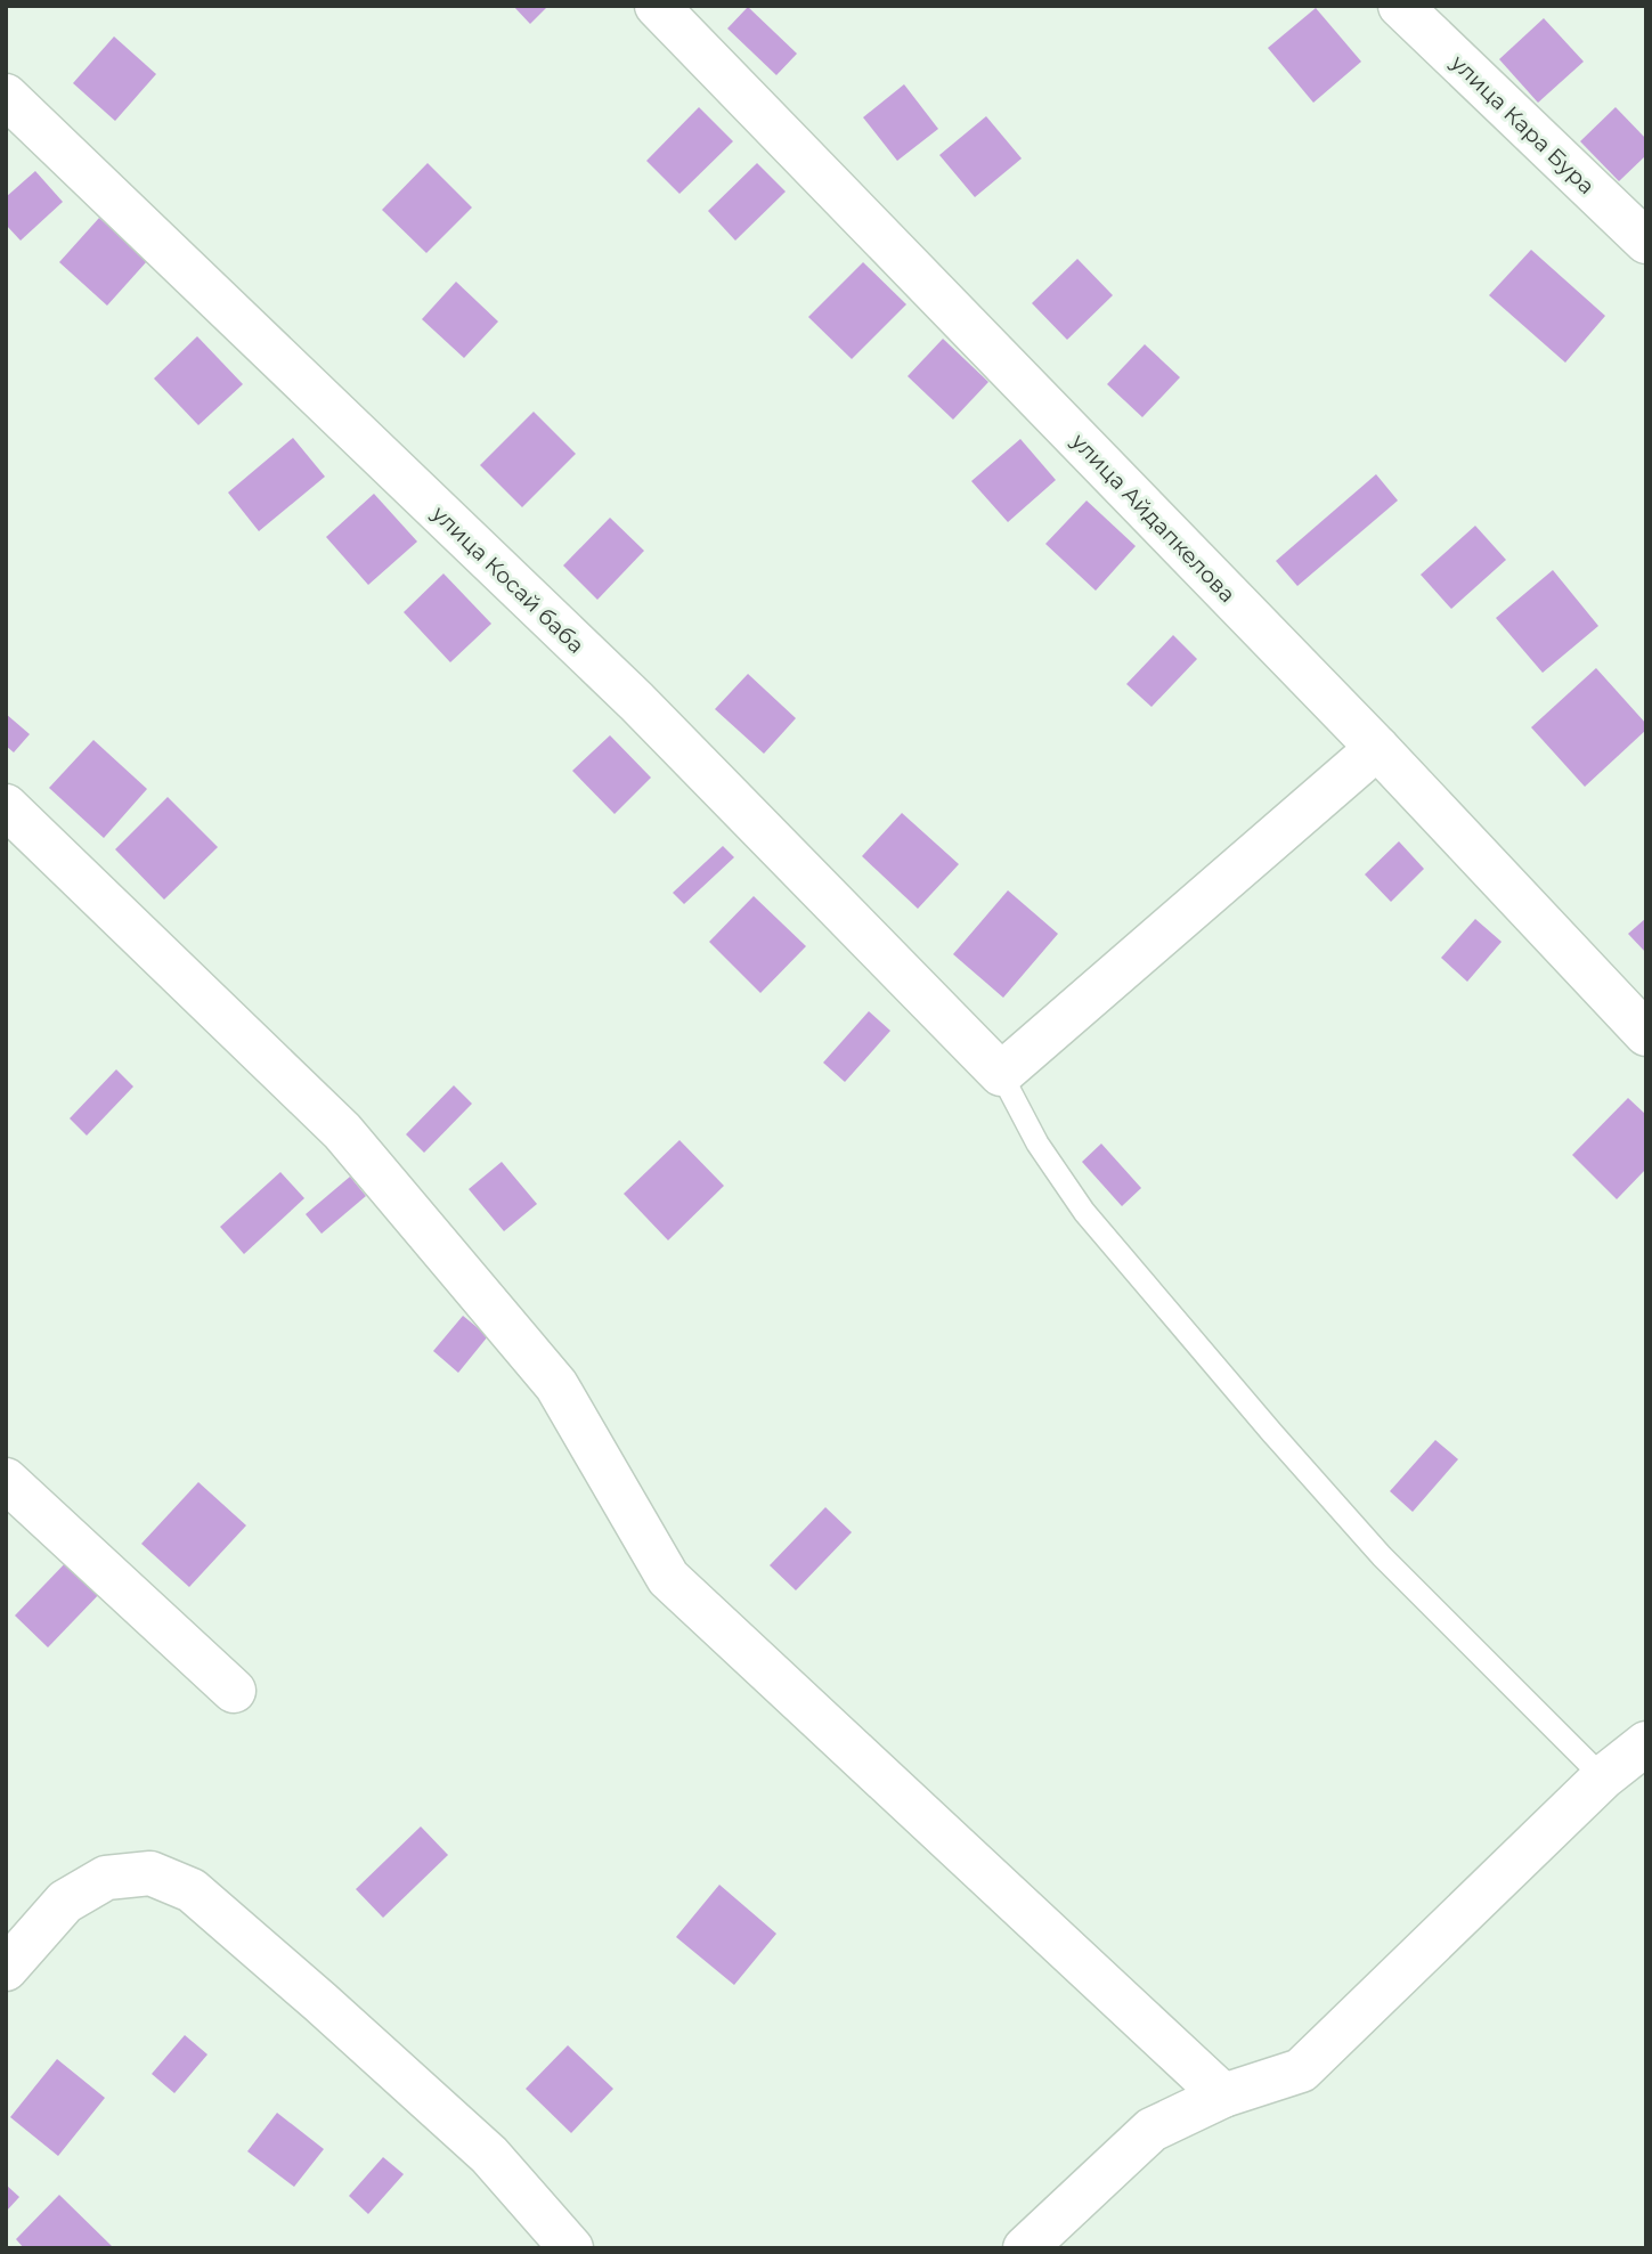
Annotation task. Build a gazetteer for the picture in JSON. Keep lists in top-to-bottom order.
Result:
{
  "streets": {
    "street": ["улица Кара Бура", "улица Айдапкелова", "улица Косай баба"]
  }
}
